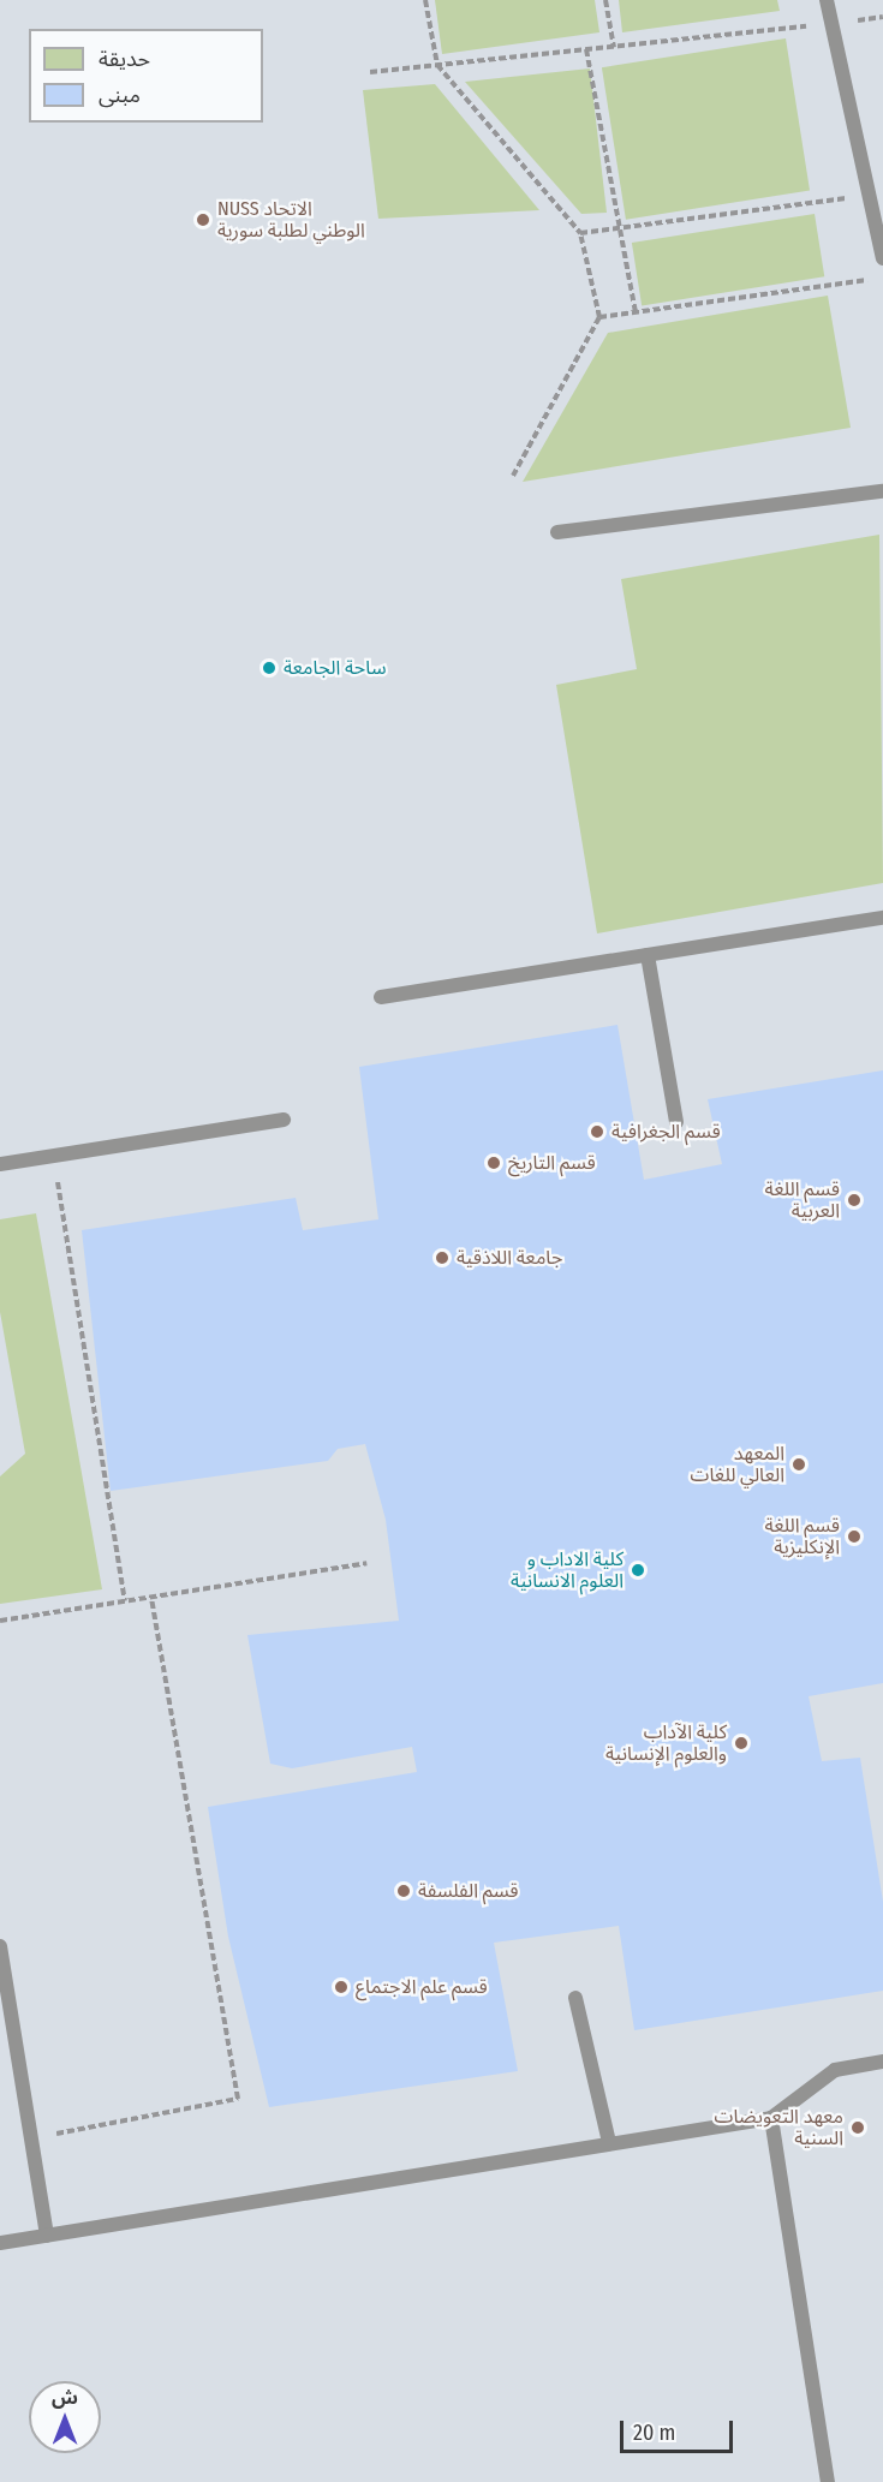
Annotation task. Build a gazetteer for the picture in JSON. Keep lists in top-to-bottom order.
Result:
{
  "places": [
    "NUSS الاتحاد الوطني لطلبة سورية",
    "ساحة الجامعة",
    "قسم الجغرافية",
    "قسم التاريخ",
    "قسم اللغة العربية",
    "جامعة اللاذقية",
    "المعهد العالي للغات",
    "قسم اللغة الإنكليزية",
    "كلية الاداب و العلوم الانسانية",
    "كلية الآداب والعلوم الإنسانية",
    "قسم الفلسفة",
    "قسم علم الاجتماع",
    "معهد التعويضات السنية"
  ],
  "legend": ["حديقة", "مبنى"],
  "scale_bar": "20 m",
  "north": "top"
}
